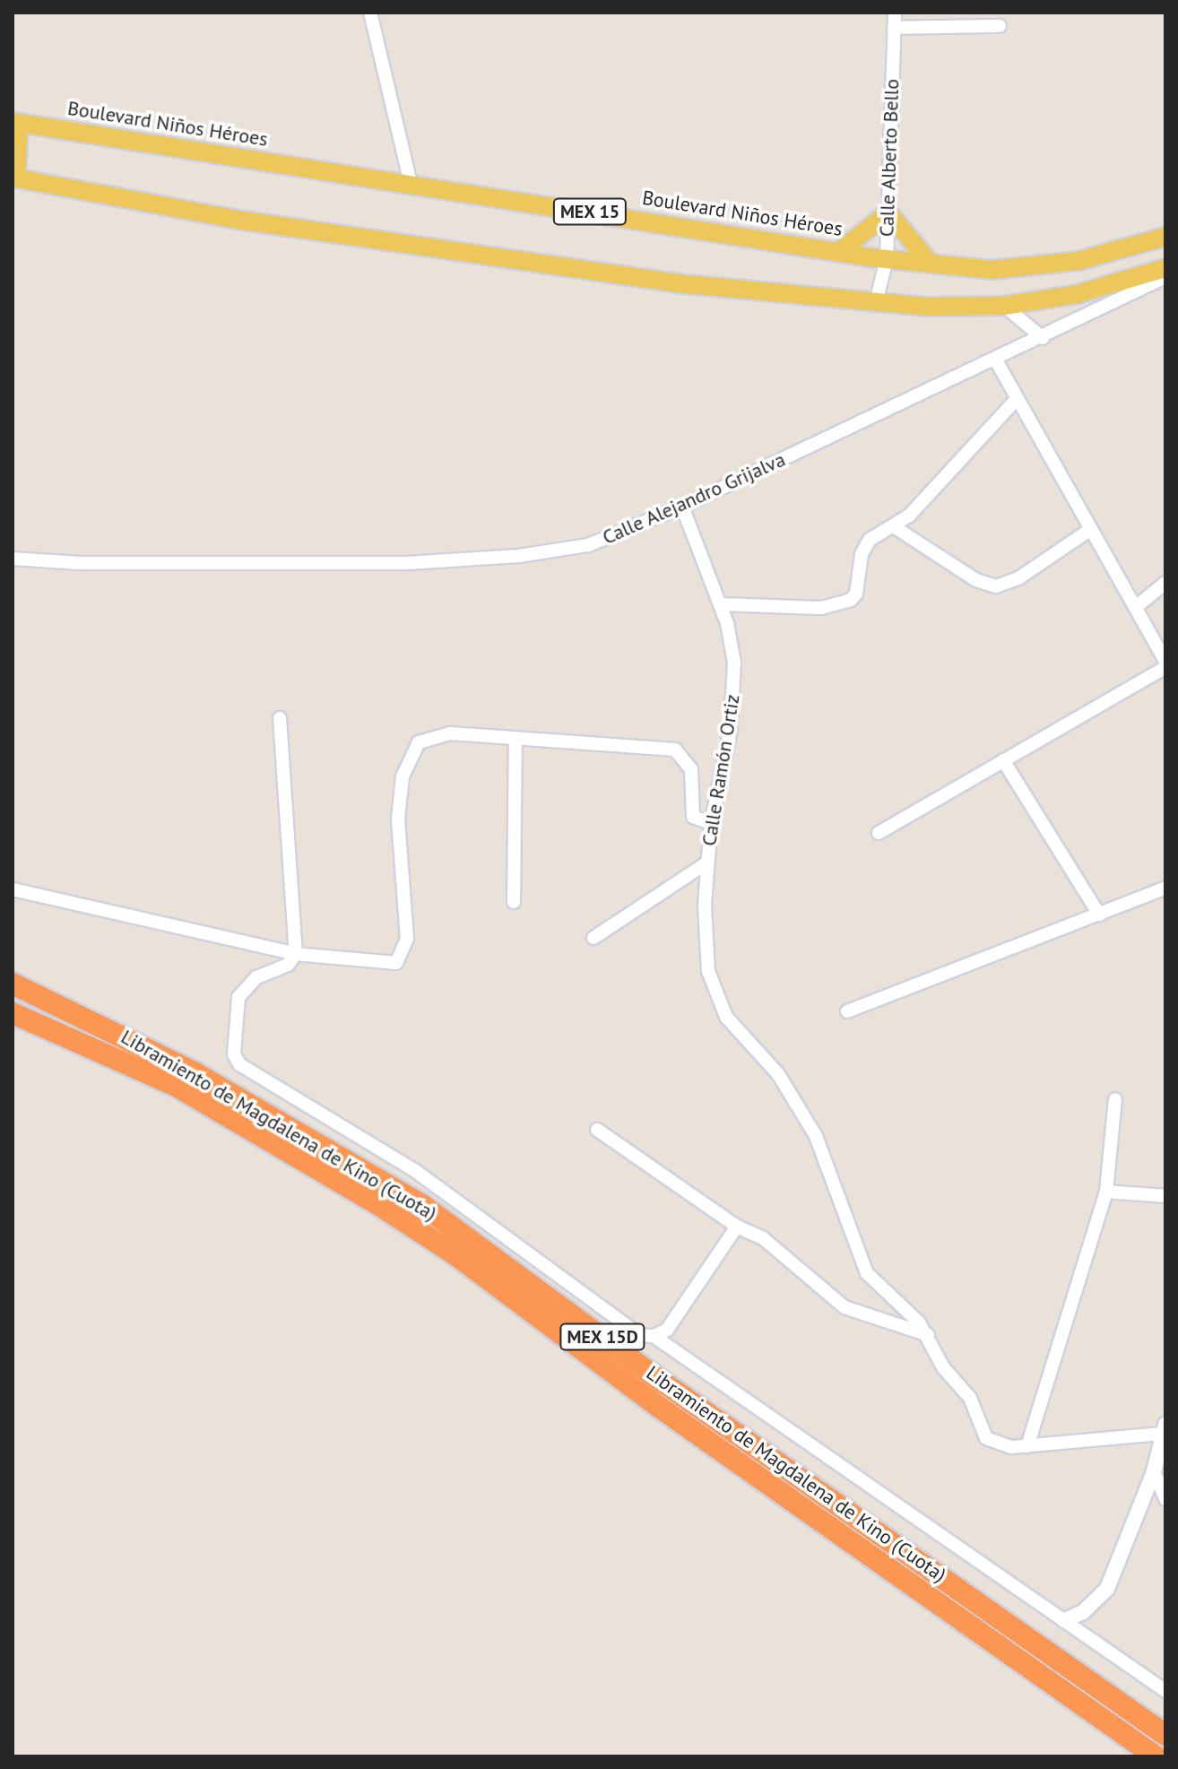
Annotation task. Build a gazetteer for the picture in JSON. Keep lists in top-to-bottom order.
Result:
{
  "streets": {
    "highway": ["Libramiento de Magdalena de Kino (Cuota)", "MEX 15D"],
    "main road": ["Boulevard Niños Héroes", "MEX 15"],
    "street": ["Calle Alberto Bello", "Calle Alejandro Grijalva", "Calle Ramón Ortiz"]
  },
  "crossings": [
    ["Boulevard Niños Héroes", "Calle Alberto Bello"],
    ["Calle Alejandro Grijalva", "Calle Ramón Ortiz"]
  ]
}
